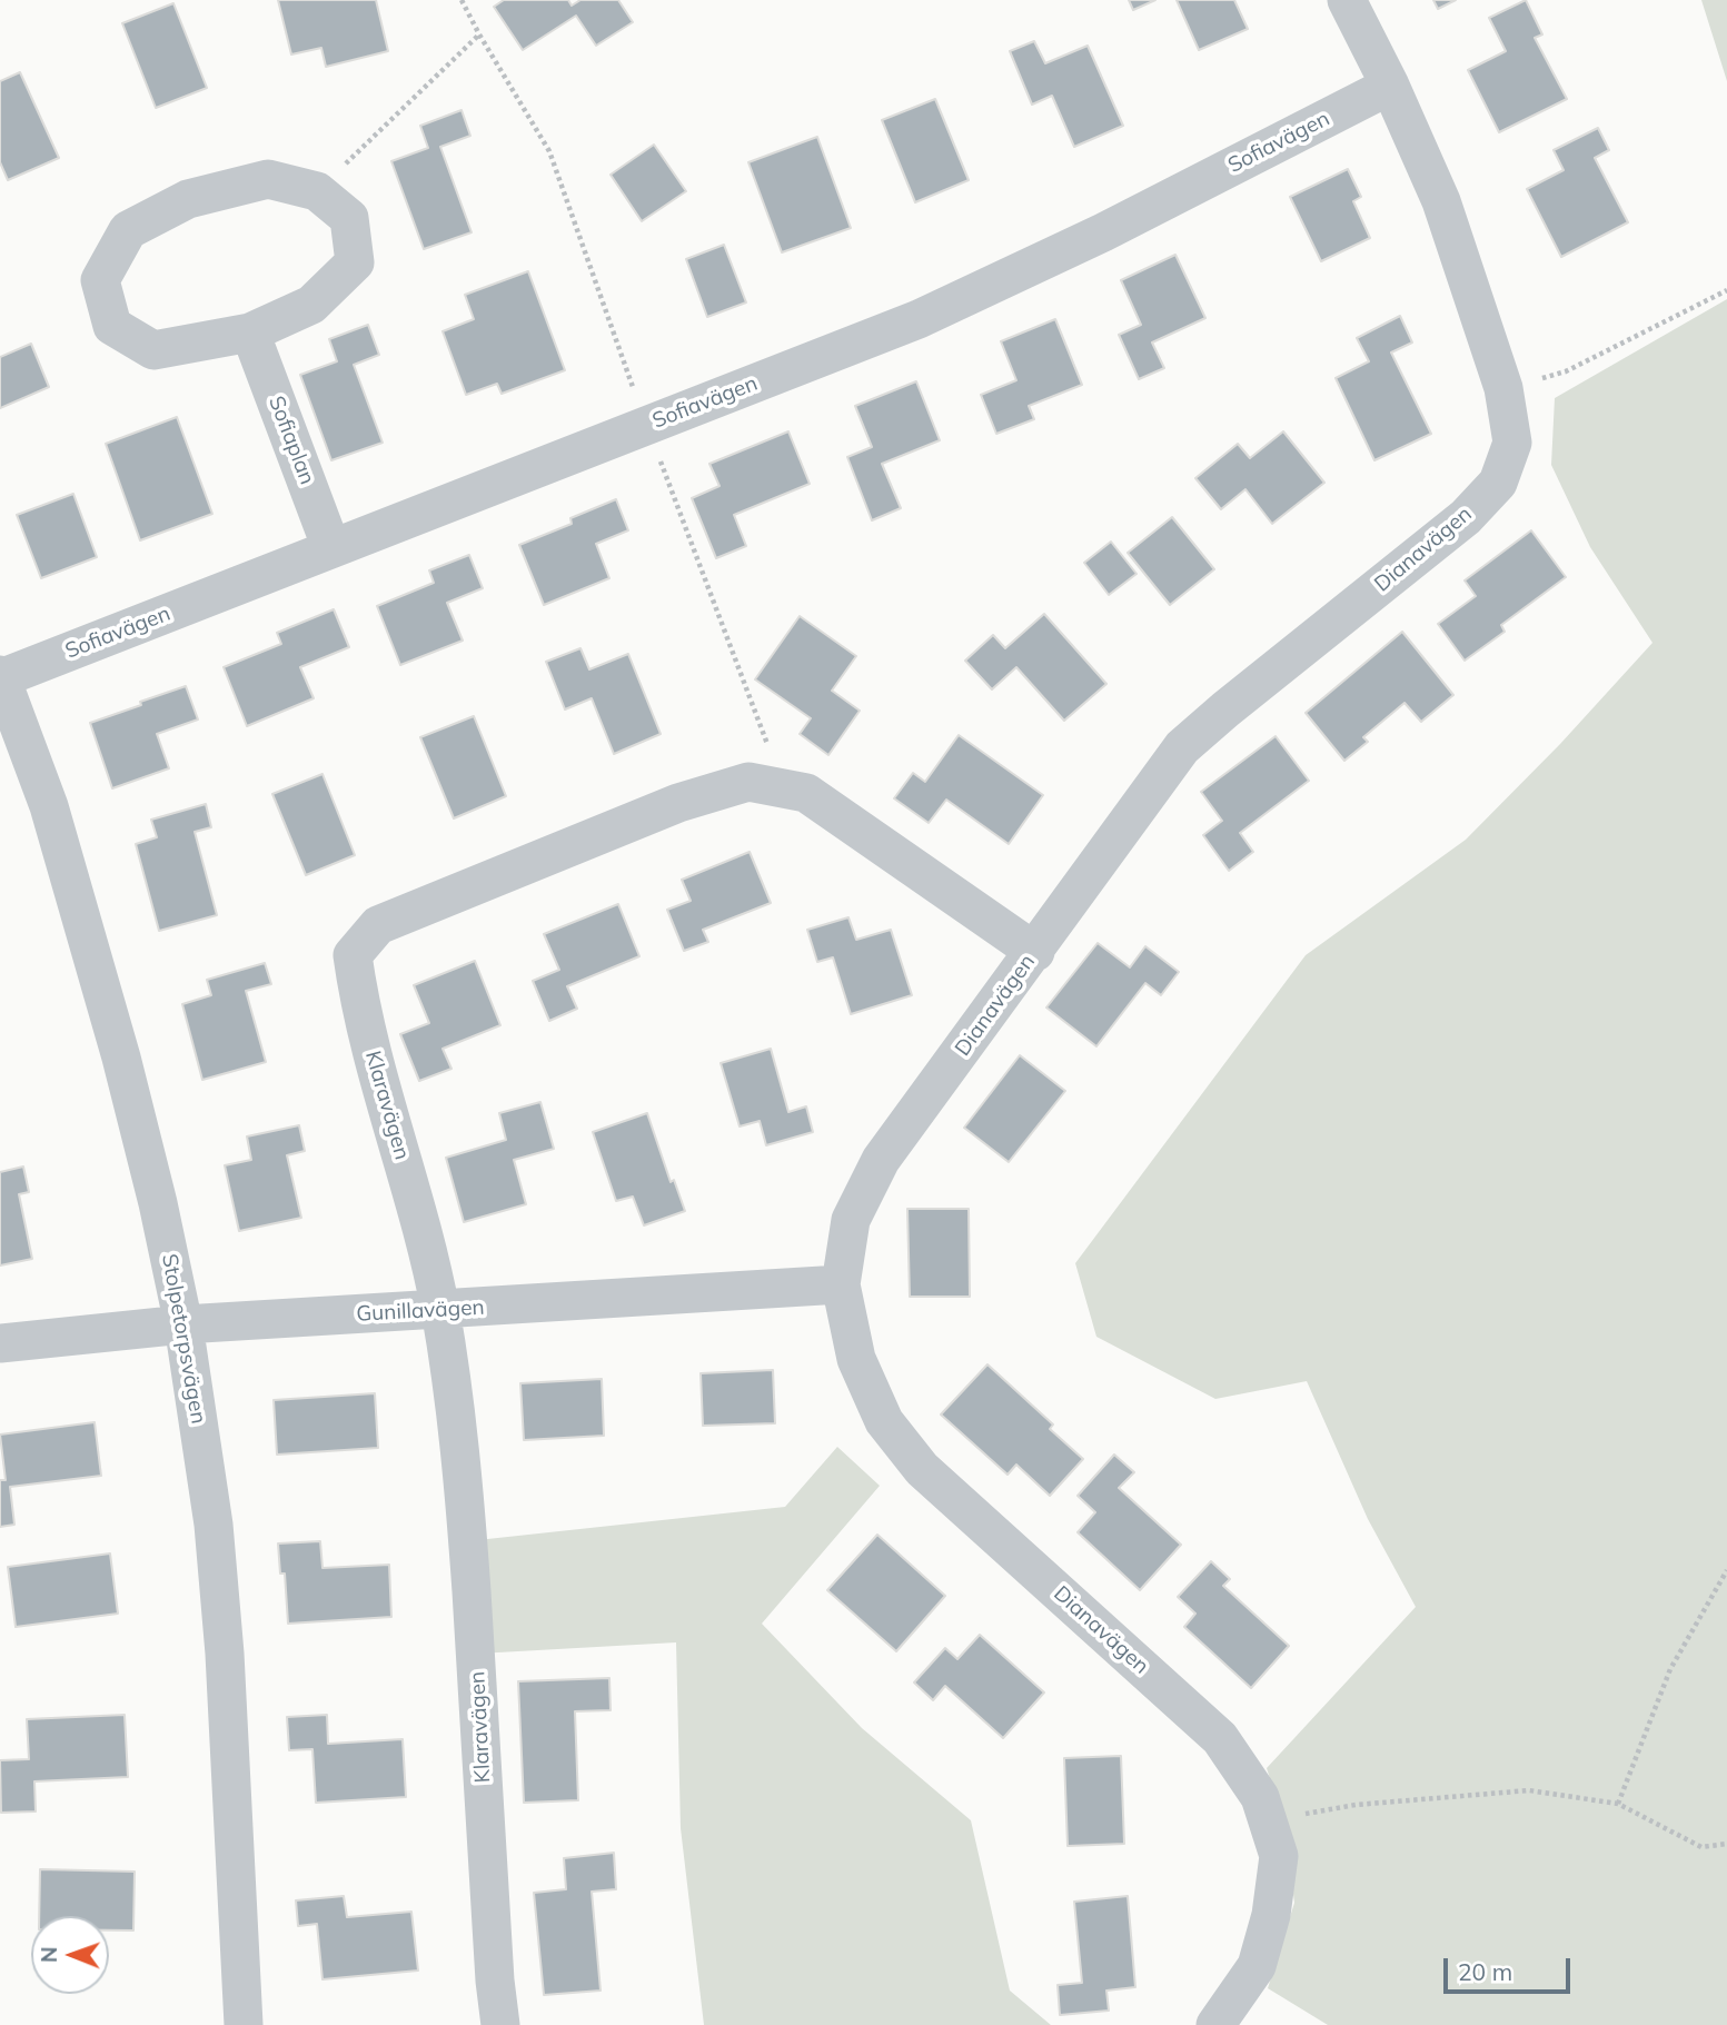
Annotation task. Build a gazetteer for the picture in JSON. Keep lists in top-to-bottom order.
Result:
{
  "streets": {
    "street": [
      "Sofiavägen",
      "Sofiaplan",
      "Dianavägen",
      "Klaravägen",
      "Gunillavägen",
      "Stolpetorpsvägen"
    ]
  },
  "crossings": [
    ["Sofiavägen", "Sofiaplan"],
    ["Sofiavägen", "Dianavägen"],
    ["Sofiavägen", "Stolpetorpsvägen"],
    ["Dianavägen", "Klaravägen"],
    ["Dianavägen", "Gunillavägen"],
    ["Klaravägen", "Gunillavägen"],
    ["Gunillavägen", "Stolpetorpsvägen"]
  ],
  "scale_bar": "20 m",
  "north": "left"
}
